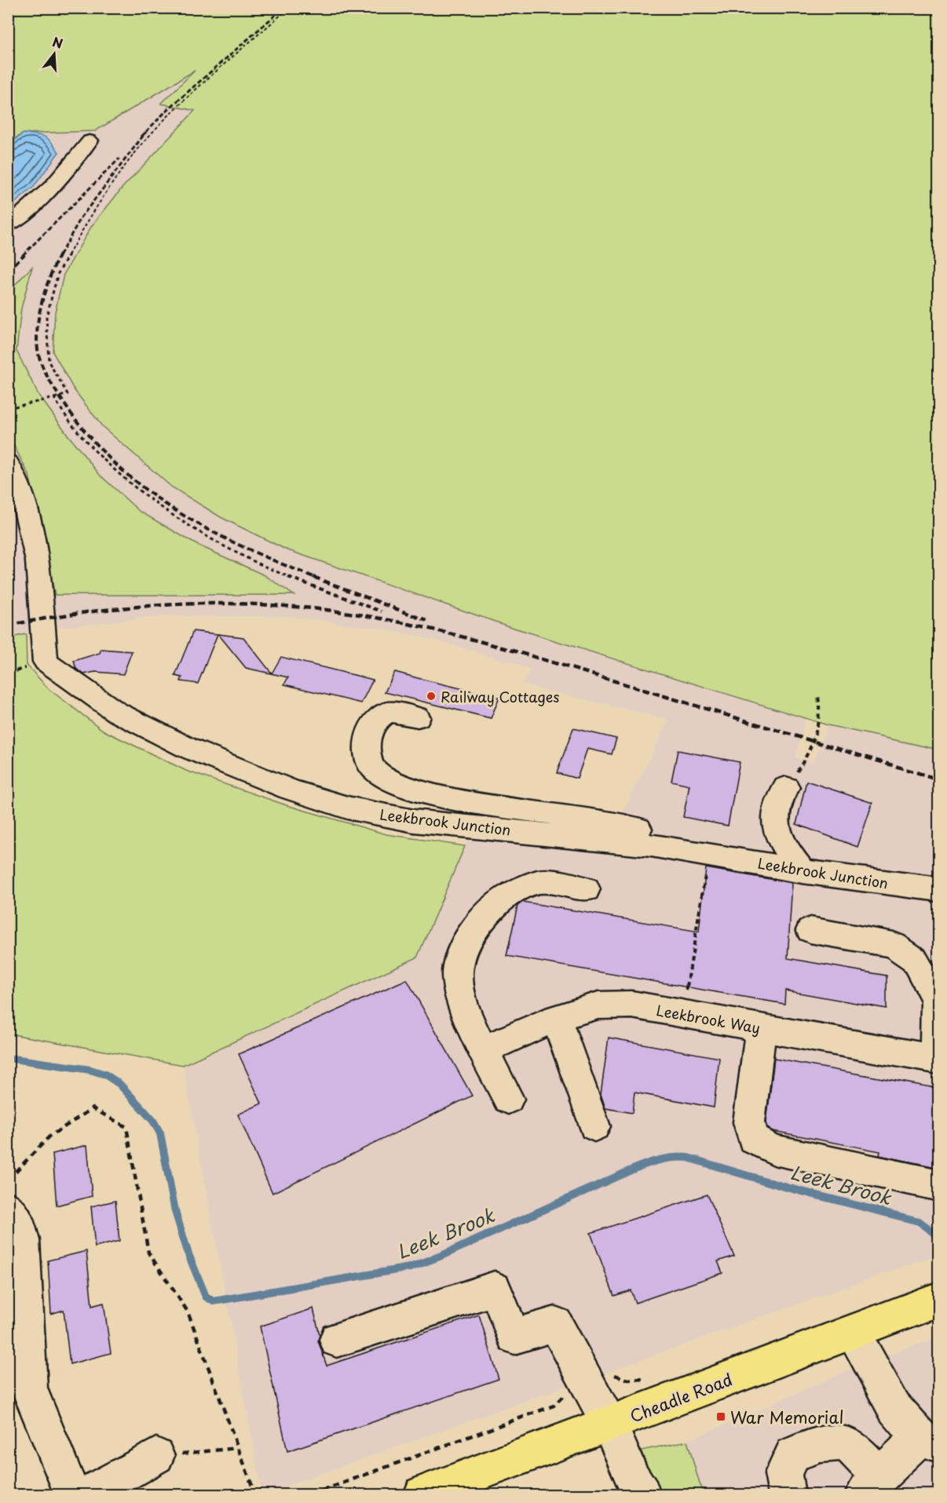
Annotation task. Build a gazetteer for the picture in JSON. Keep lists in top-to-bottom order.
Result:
{
  "streets": {
    "highway": ["Cheadle Road"],
    "street": ["Leekbrook Junction", "Leekbrook Way"]
  },
  "water": ["Leek Brook"],
  "places": {
    "other": ["Railway Cottages"],
    "transit": ["War Memorial"]
  },
  "north": "top"
}
